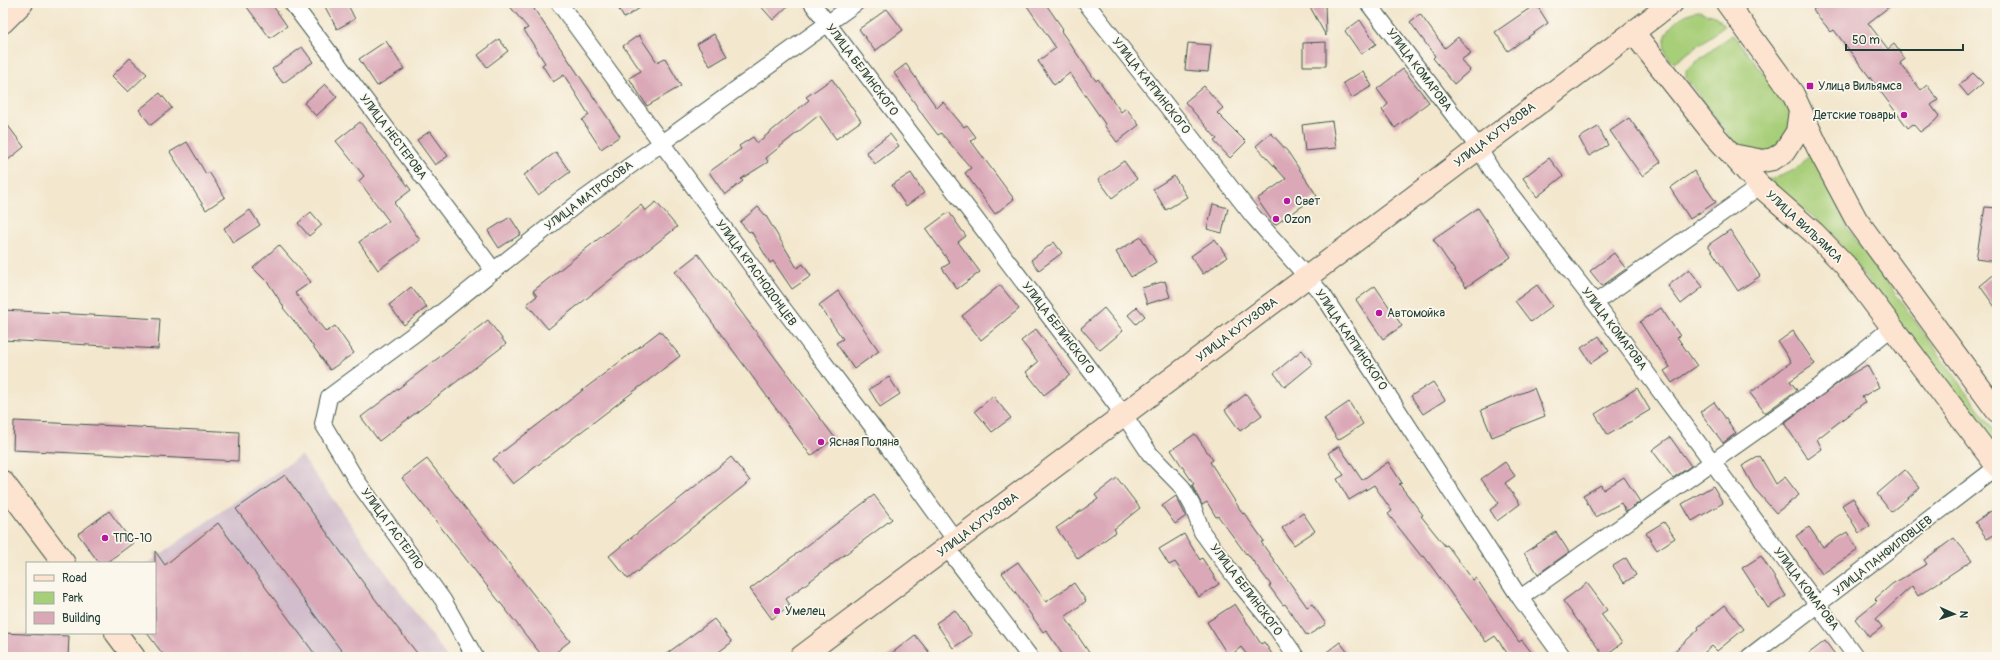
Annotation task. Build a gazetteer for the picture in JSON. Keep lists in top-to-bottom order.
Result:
{
  "streets": {
    "street": [
      "УЛИЦА БЕЛИНСКОГО",
      "УЛИЦА КОМАРОВА",
      "УЛИЦА КАРПИНСКОГО",
      "УЛИЦА КУТУЗОВА",
      "УЛИЦА НЕСТЕРОВА",
      "УЛИЦА МАТРОСОВА",
      "УЛИЦА ВИЛЬЯМСА",
      "УЛИЦА КРАСНОДОНЦЕВ",
      "УЛИЦА ГАСТЕЛЛО",
      "УЛИЦА ПАНФИЛОВЦЕВ"
    ]
  },
  "crossings": [
    ["УЛИЦА БЕЛИНСКОГО", "УЛИЦА КУТУЗОВА"],
    ["УЛИЦА БЕЛИНСКОГО", "УЛИЦА МАТРОСОВА"],
    ["УЛИЦА КОМАРОВА", "УЛИЦА КУТУЗОВА"],
    ["УЛИЦА КОМАРОВА", "УЛИЦА ПАНФИЛОВЦЕВ"],
    ["УЛИЦА КАРПИНСКОГО", "УЛИЦА КУТУЗОВА"],
    ["УЛИЦА КУТУЗОВА", "УЛИЦА ВИЛЬЯМСА"],
    ["УЛИЦА КУТУЗОВА", "УЛИЦА КРАСНОДОНЦЕВ"],
    ["УЛИЦА НЕСТЕРОВА", "УЛИЦА МАТРОСОВА"],
    ["УЛИЦА МАТРОСОВА", "УЛИЦА КРАСНОДОНЦЕВ"],
    ["УЛИЦА МАТРОСОВА", "УЛИЦА ГАСТЕЛЛО"],
    ["УЛИЦА ВИЛЬЯМСА", "УЛИЦА ПАНФИЛОВЦЕВ"]
  ],
  "places": {
    "transit": ["Улица Вильямса"],
    "other": [
      "Детские товары",
      "Свет",
      "Ozon",
      "Автомойка",
      "Ясная Поляна",
      "ТПС-10",
      "Умелец"
    ]
  },
  "legend": ["Road", "Park", "Building"],
  "scale_bar": "50 m",
  "north": "right"
}
